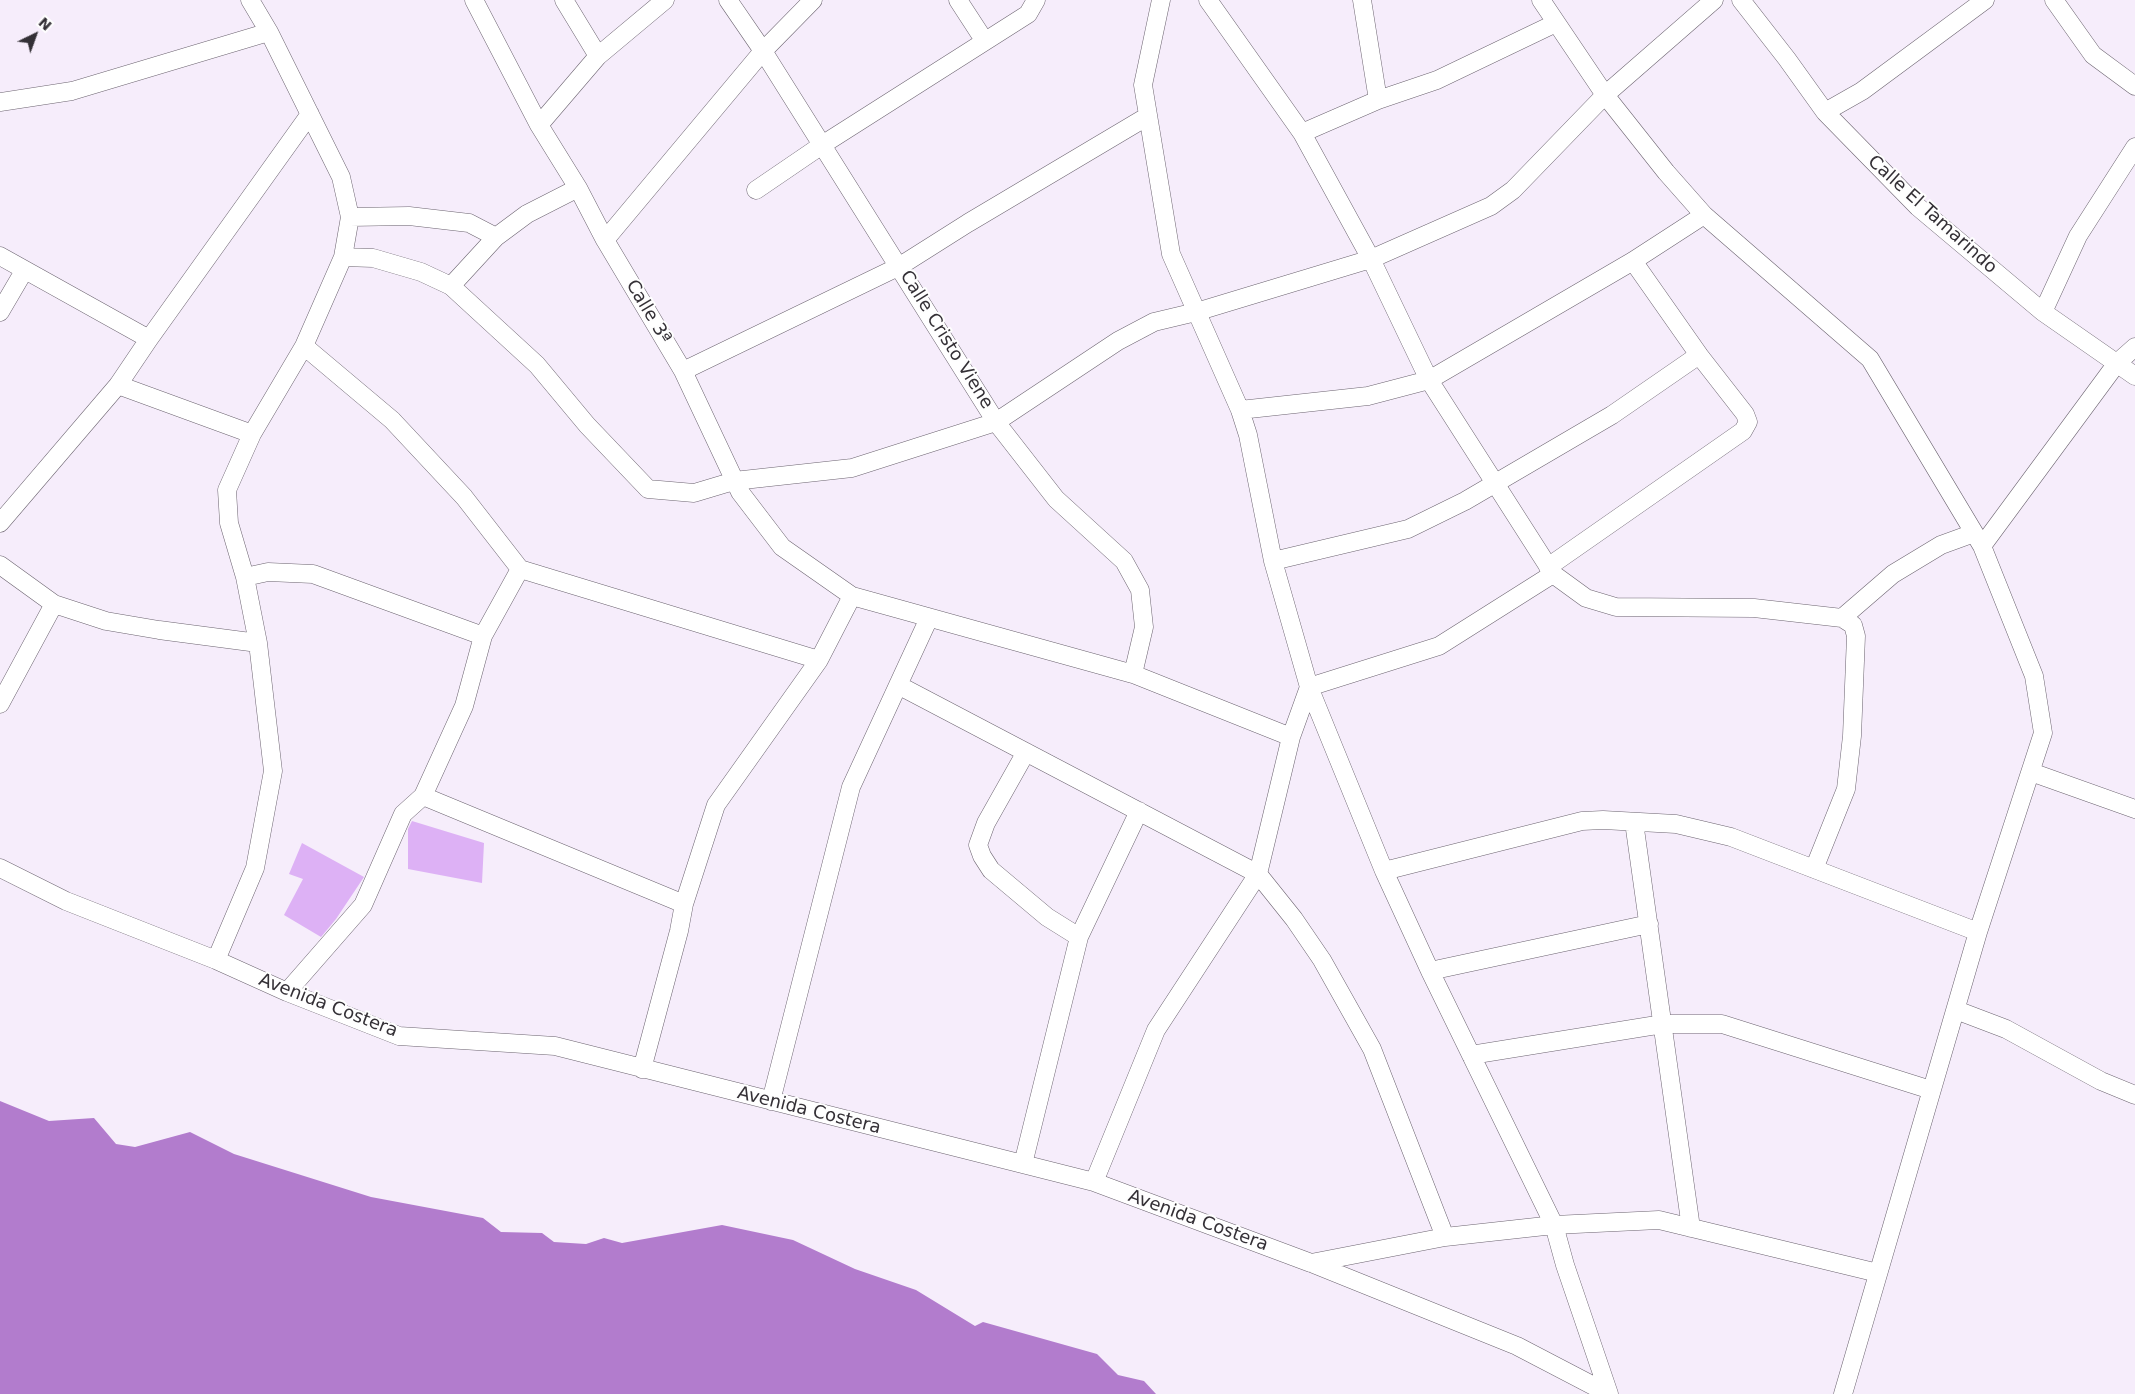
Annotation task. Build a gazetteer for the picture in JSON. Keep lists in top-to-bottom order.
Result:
{
  "streets": {
    "street": [
      "Calle El Tamarindo",
      "Calle 3ª",
      "Calle Cristo Viene",
      "Avenida Costera"
    ]
  },
  "crossings": [
    ["Calle 3ª", "Calle Cristo Viene"]
  ],
  "north": "top right"
}
